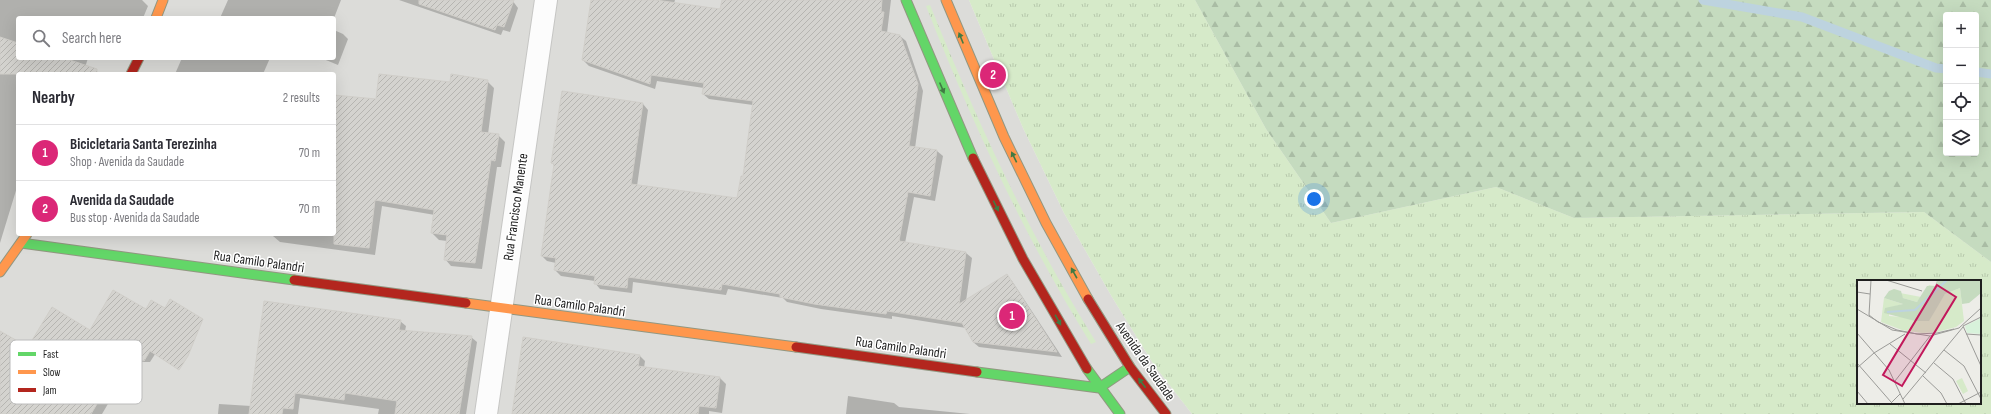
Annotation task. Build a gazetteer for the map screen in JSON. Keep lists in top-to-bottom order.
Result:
{
  "streets": {
    "street": ["Rua Francisco Manente", "Rua Camilo Palandri", "Avenida da Saudade"]
  },
  "crossings": [
    ["Rua Francisco Manente", "Rua Camilo Palandri"]
  ],
  "legend": ["Fast", "Slow", "Jam"],
  "page": {
    "map_buttons": ["+", "−"],
    "search": "Search here",
    "pins": ["2", "1"],
    "heading": ["Nearby", "2 results"],
    "list": [
      {
        "mark": "1",
        "name": "Bicicletaria Santa Terezinha",
        "note": "Shop · Avenida da Saudade",
        "value": "70 m"
      },
      {
        "mark": "2",
        "name": "Avenida da Saudade",
        "note": "Bus stop · Avenida da Saudade",
        "value": "70 m"
      }
    ]
  }
}
